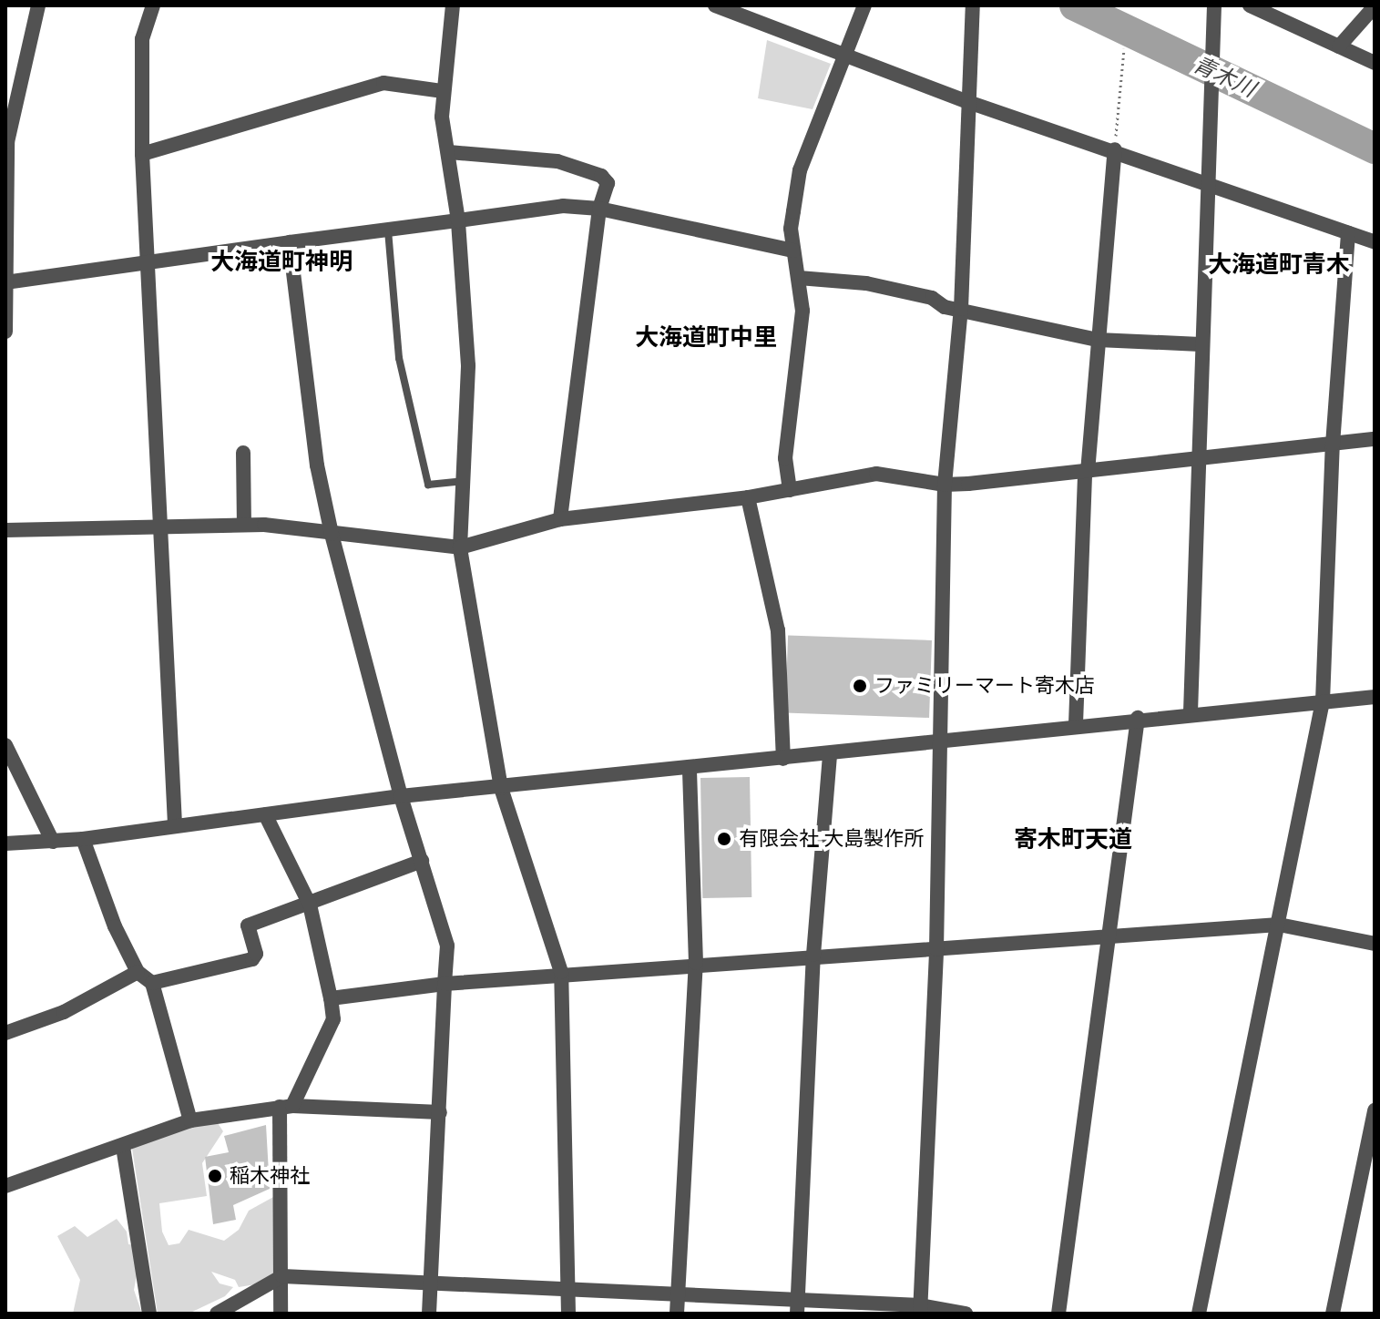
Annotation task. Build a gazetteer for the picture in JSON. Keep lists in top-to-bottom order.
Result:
{
  "districts": [
    "大海道町神明",
    "大海道町青木",
    "大海道町中里",
    "寄木町天道"
  ],
  "water": ["青木川"],
  "places": ["ファミリーマート寄木店", "有限会社 大島製作所", "稲木神社"]
}
